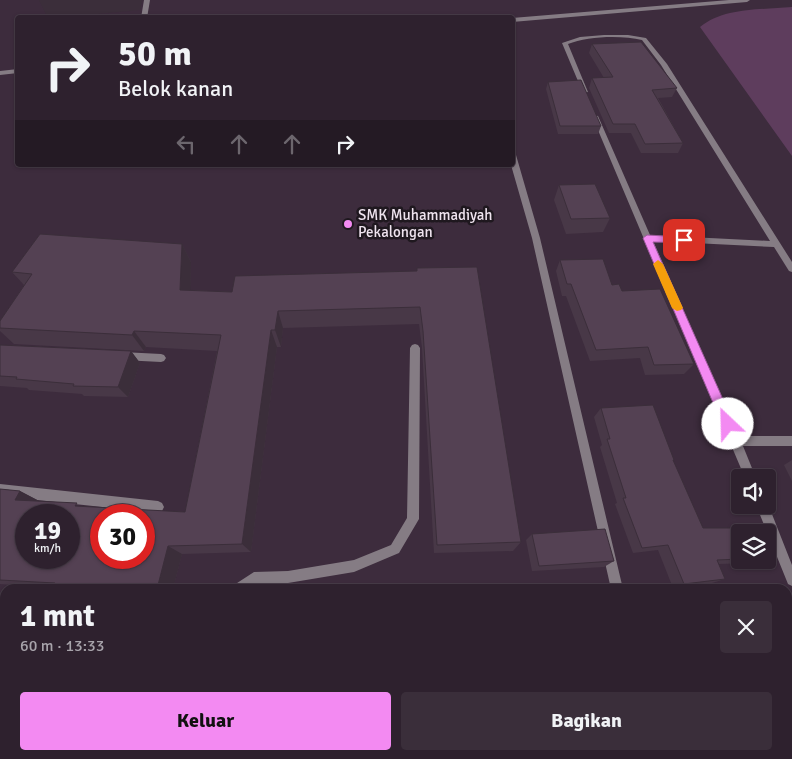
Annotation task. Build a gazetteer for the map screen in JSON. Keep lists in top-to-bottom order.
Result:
{
  "places": ["SMK Muhammadiyah Pekalongan"],
  "page": {
    "turn": ["50 m", "Belok kanan"],
    "speed": "19 km/h",
    "limit": "30",
    "heading": ["1 mnt", "60 m · 13:33"],
    "buttons": ["Keluar", "Bagikan"]
  }
}
